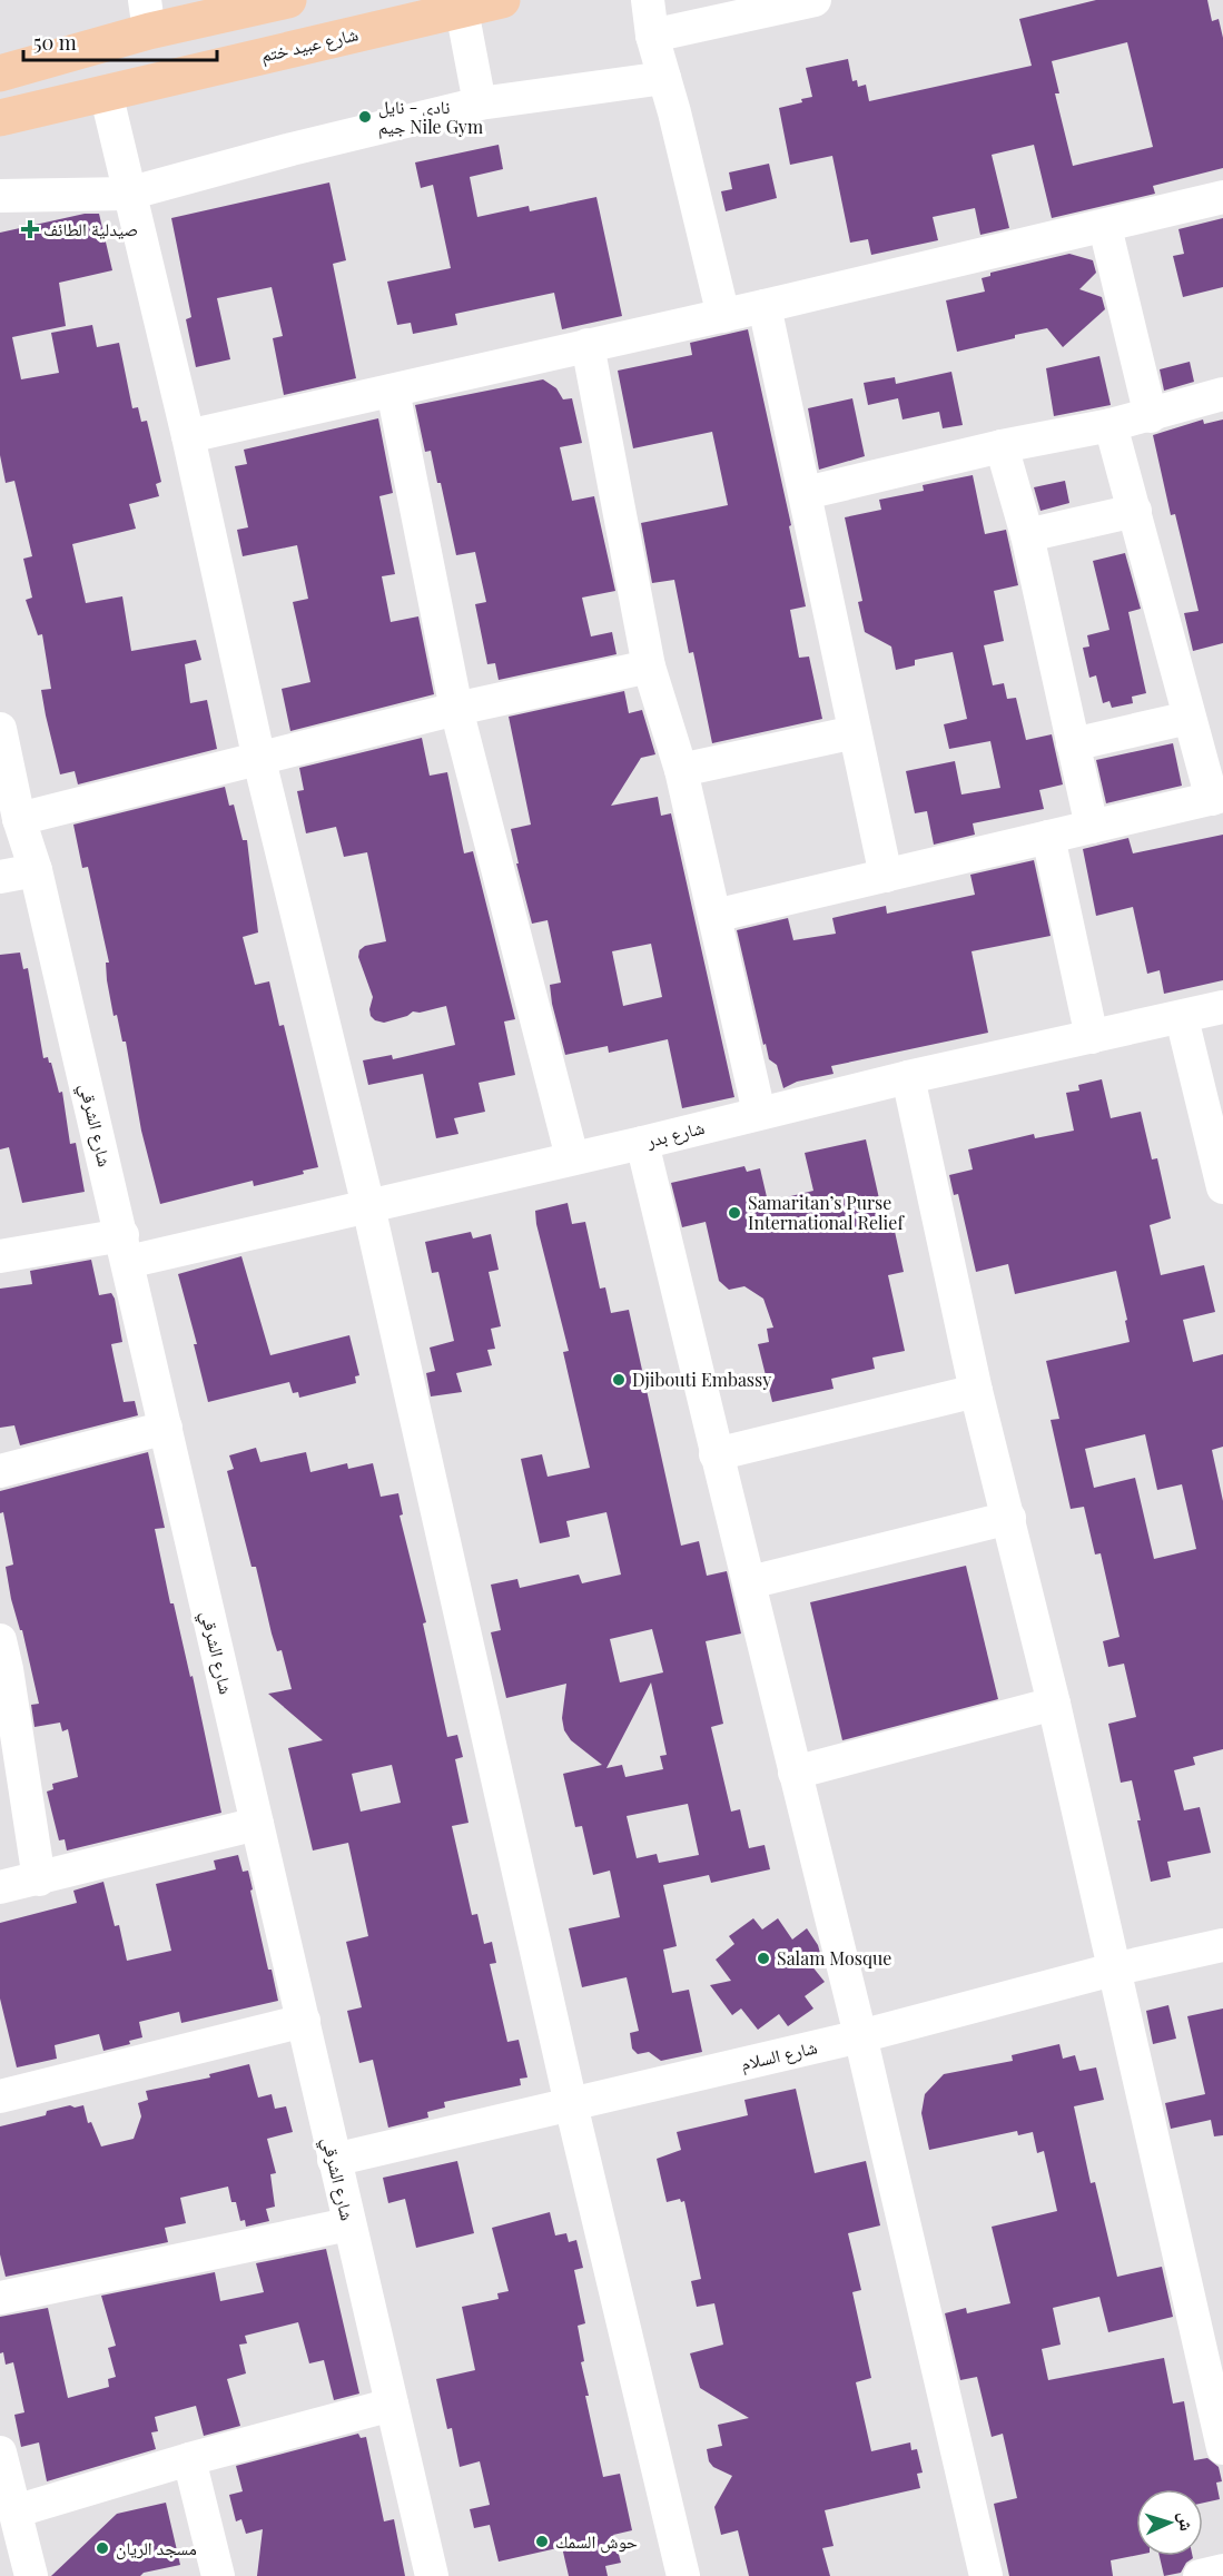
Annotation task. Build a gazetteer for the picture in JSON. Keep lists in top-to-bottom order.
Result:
{
  "streets": {
    "main road": ["شارع عبيد ختم"],
    "street": ["شارع الشرقي", "شارع بدر", "شارع السلام"]
  },
  "crossings": [
    ["شارع الشرقي", "شارع بدر"],
    ["شارع الشرقي", "شارع السلام"]
  ],
  "places": {
    "other": [
      "نادي - نايل جيم Nile Gym",
      "Samaritan’s Purse International Relief",
      "Djibouti Embassy",
      "Salam Mosque",
      "حوش السمك",
      "مسجد الريان"
    ],
    "health": ["صيدلية الطائف"]
  },
  "scale_bar": "50 m",
  "north": "right"
}
